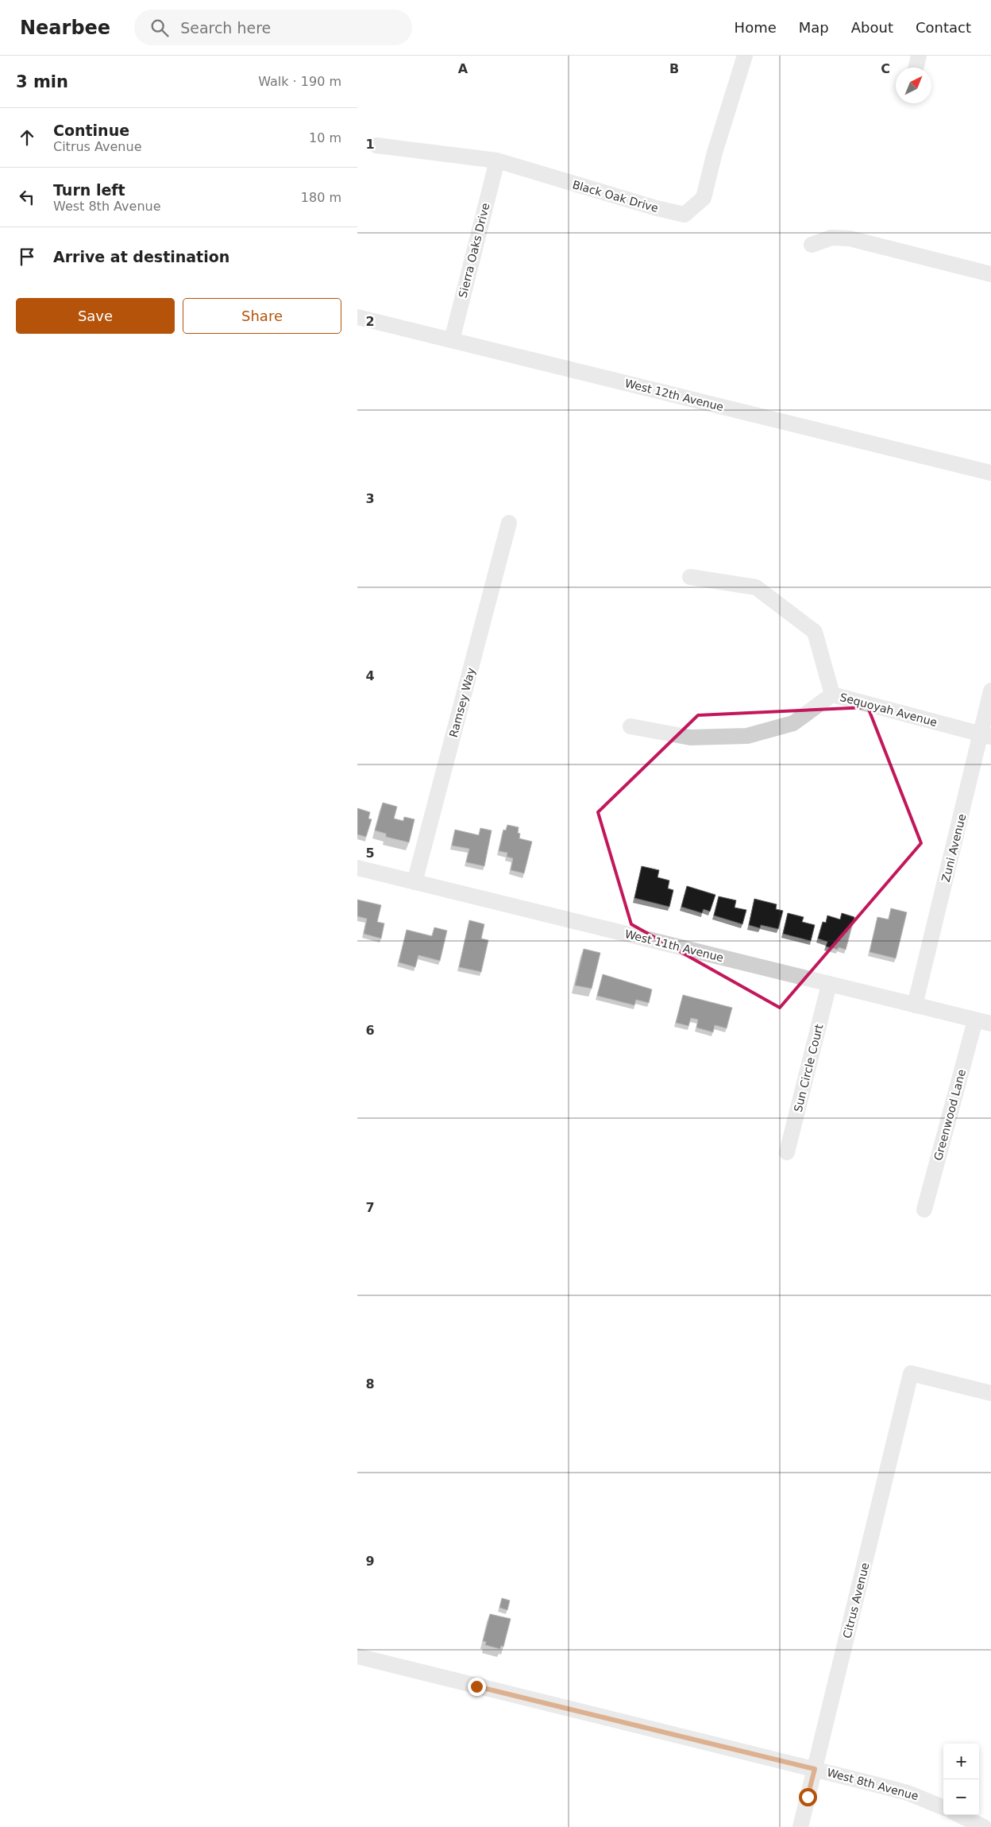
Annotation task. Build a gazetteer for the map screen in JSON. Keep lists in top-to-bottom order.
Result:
{
  "streets": {
    "street": [
      "Black Oak Drive",
      "Sierra Oaks Drive",
      "West 12th Avenue",
      "Ramsey Way",
      "Sequoyah Avenue",
      "Zuni Avenue",
      "West 11th Avenue",
      "Sun Circle Court",
      "Greenwood Lane",
      "Citrus Avenue",
      "West 8th Avenue"
    ]
  },
  "crossings": [
    ["Black Oak Drive", "Sierra Oaks Drive"],
    ["Sierra Oaks Drive", "West 12th Avenue"],
    ["Ramsey Way", "West 11th Avenue"],
    ["Sequoyah Avenue", "Zuni Avenue"],
    ["Zuni Avenue", "West 11th Avenue"],
    ["West 11th Avenue", "Sun Circle Court"],
    ["West 11th Avenue", "Greenwood Lane"],
    ["Citrus Avenue", "West 8th Avenue"]
  ],
  "north": "top right",
  "page": {
    "header": "Nearbee",
    "search": "Search here",
    "nav": [
      "Home",
      "Map",
      "About",
      "Contact"
    ],
    "heading": ["3 min", "Walk · 190 m"],
    "list": [
      ["Continue", "Citrus Avenue", "10 m"],
      ["Turn left", "West 8th Avenue", "180 m"],
      "Arrive at destination"
    ],
    "buttons": ["Save", "Share"],
    "map_buttons": ["+", "−"]
  },
  "grid": {
    "columns": ["A", "B", "C"],
    "rows": [
      "1",
      "2",
      "3",
      "4",
      "5",
      "6",
      "7",
      "8",
      "9"
    ]
  }
}
